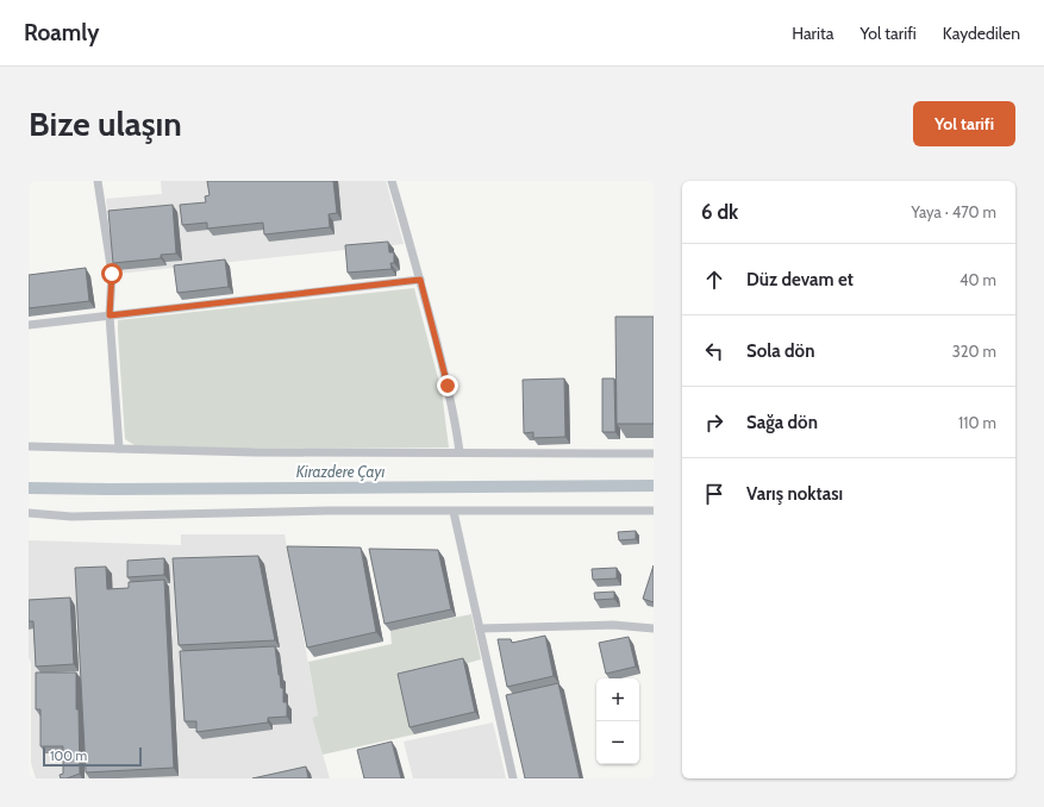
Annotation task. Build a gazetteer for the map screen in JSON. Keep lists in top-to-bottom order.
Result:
{
  "water": ["Kirazdere Çayı"],
  "scale_bar": "100 m",
  "page": {
    "header": "Roamly",
    "nav": ["Harita", "Yol tarifi", "Kaydedilen"],
    "buttons": "Yol tarifi",
    "title": "Bize ulaşın",
    "heading": ["6 dk", "Yaya · 470 m"],
    "list": [
      ["Düz devam et", "40 m"],
      ["Sola dön", "320 m"],
      ["Sağa dön", "110 m"],
      "Varış noktası"
    ],
    "map_buttons": ["+", "−"],
    "scale": "100 m"
  }
}
